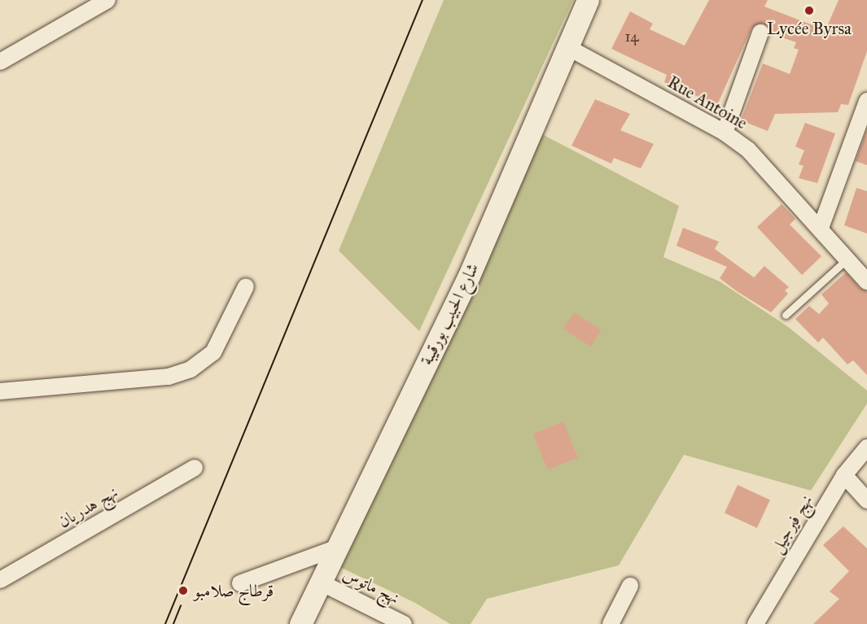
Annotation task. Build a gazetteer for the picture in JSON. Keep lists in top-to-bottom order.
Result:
{
  "streets": {
    "main road": ["شارع الحبيب بورقيبة"],
    "street": [
      "Rue Antoine",
      "نهج هدريان",
      "نهج فيرجيل",
      "نهج ماتوس"
    ]
  },
  "crossings": [
    ["Rue Antoine", "شارع الحبيب بورقيبة"],
    ["شارع الحبيب بورقيبة", "نهج ماتوس"]
  ],
  "places": ["Lycée Byrsa", "قرطاج صلامبو"],
  "house_numbers": ["14"]
}
